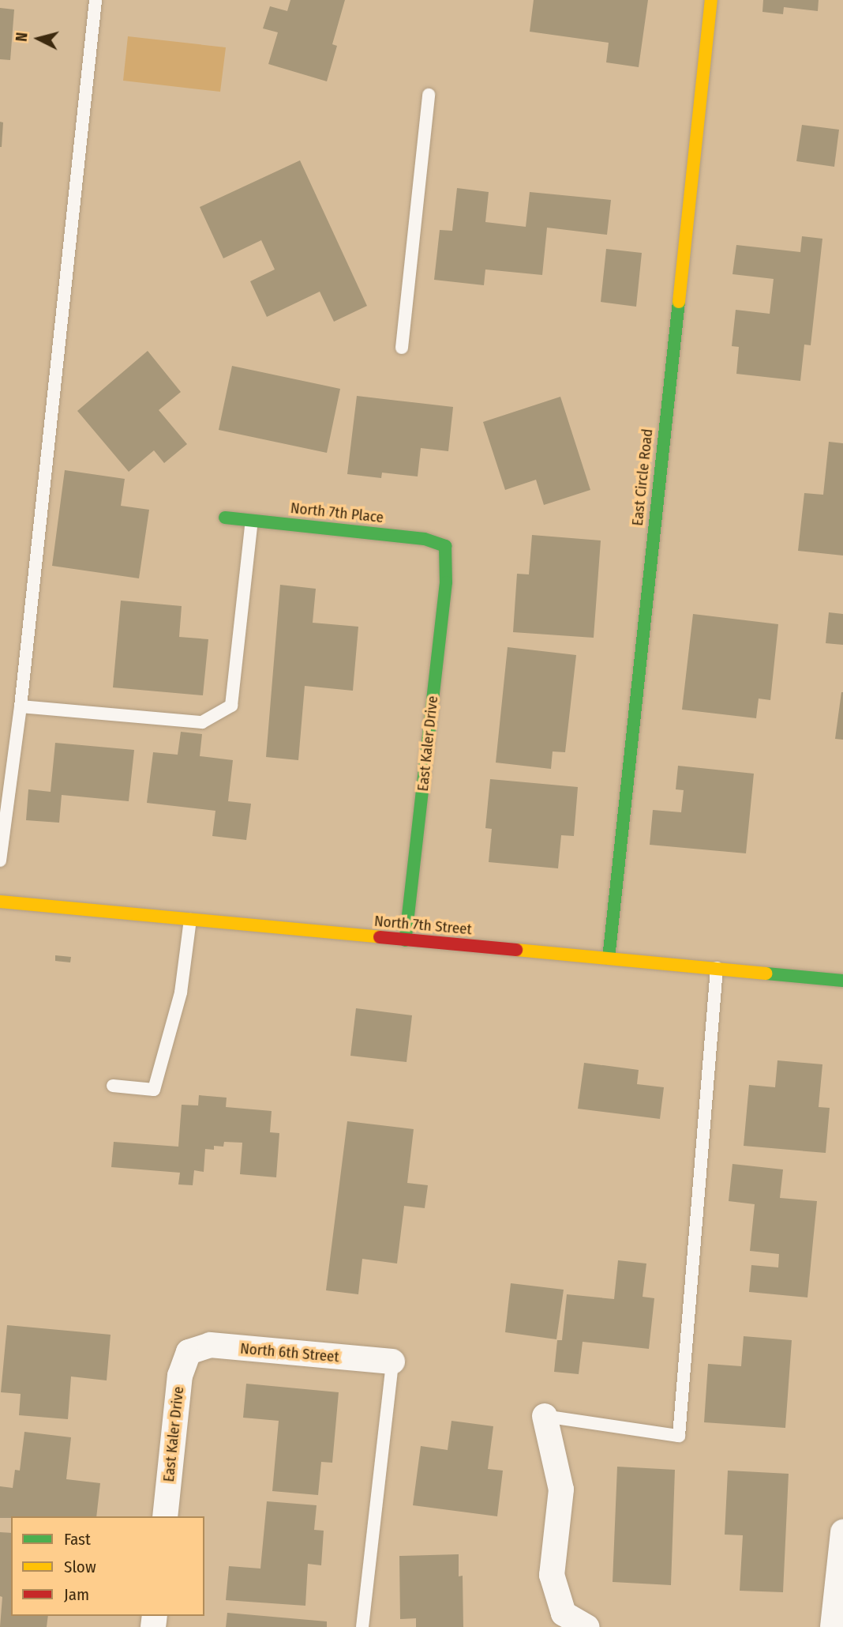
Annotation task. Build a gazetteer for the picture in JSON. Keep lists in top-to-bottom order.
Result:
{
  "streets": {
    "street": [
      "East Circle Road",
      "North 7th Place",
      "East Kaler Drive",
      "North 7th Street",
      "North 6th Street"
    ]
  },
  "crossings": [
    ["East Circle Road", "North 7th Street"],
    ["North 7th Place", "East Kaler Drive"],
    ["East Kaler Drive", "North 7th Street"],
    ["East Kaler Drive", "North 6th Street"]
  ],
  "legend": ["Fast", "Slow", "Jam"],
  "north": "left"
}
